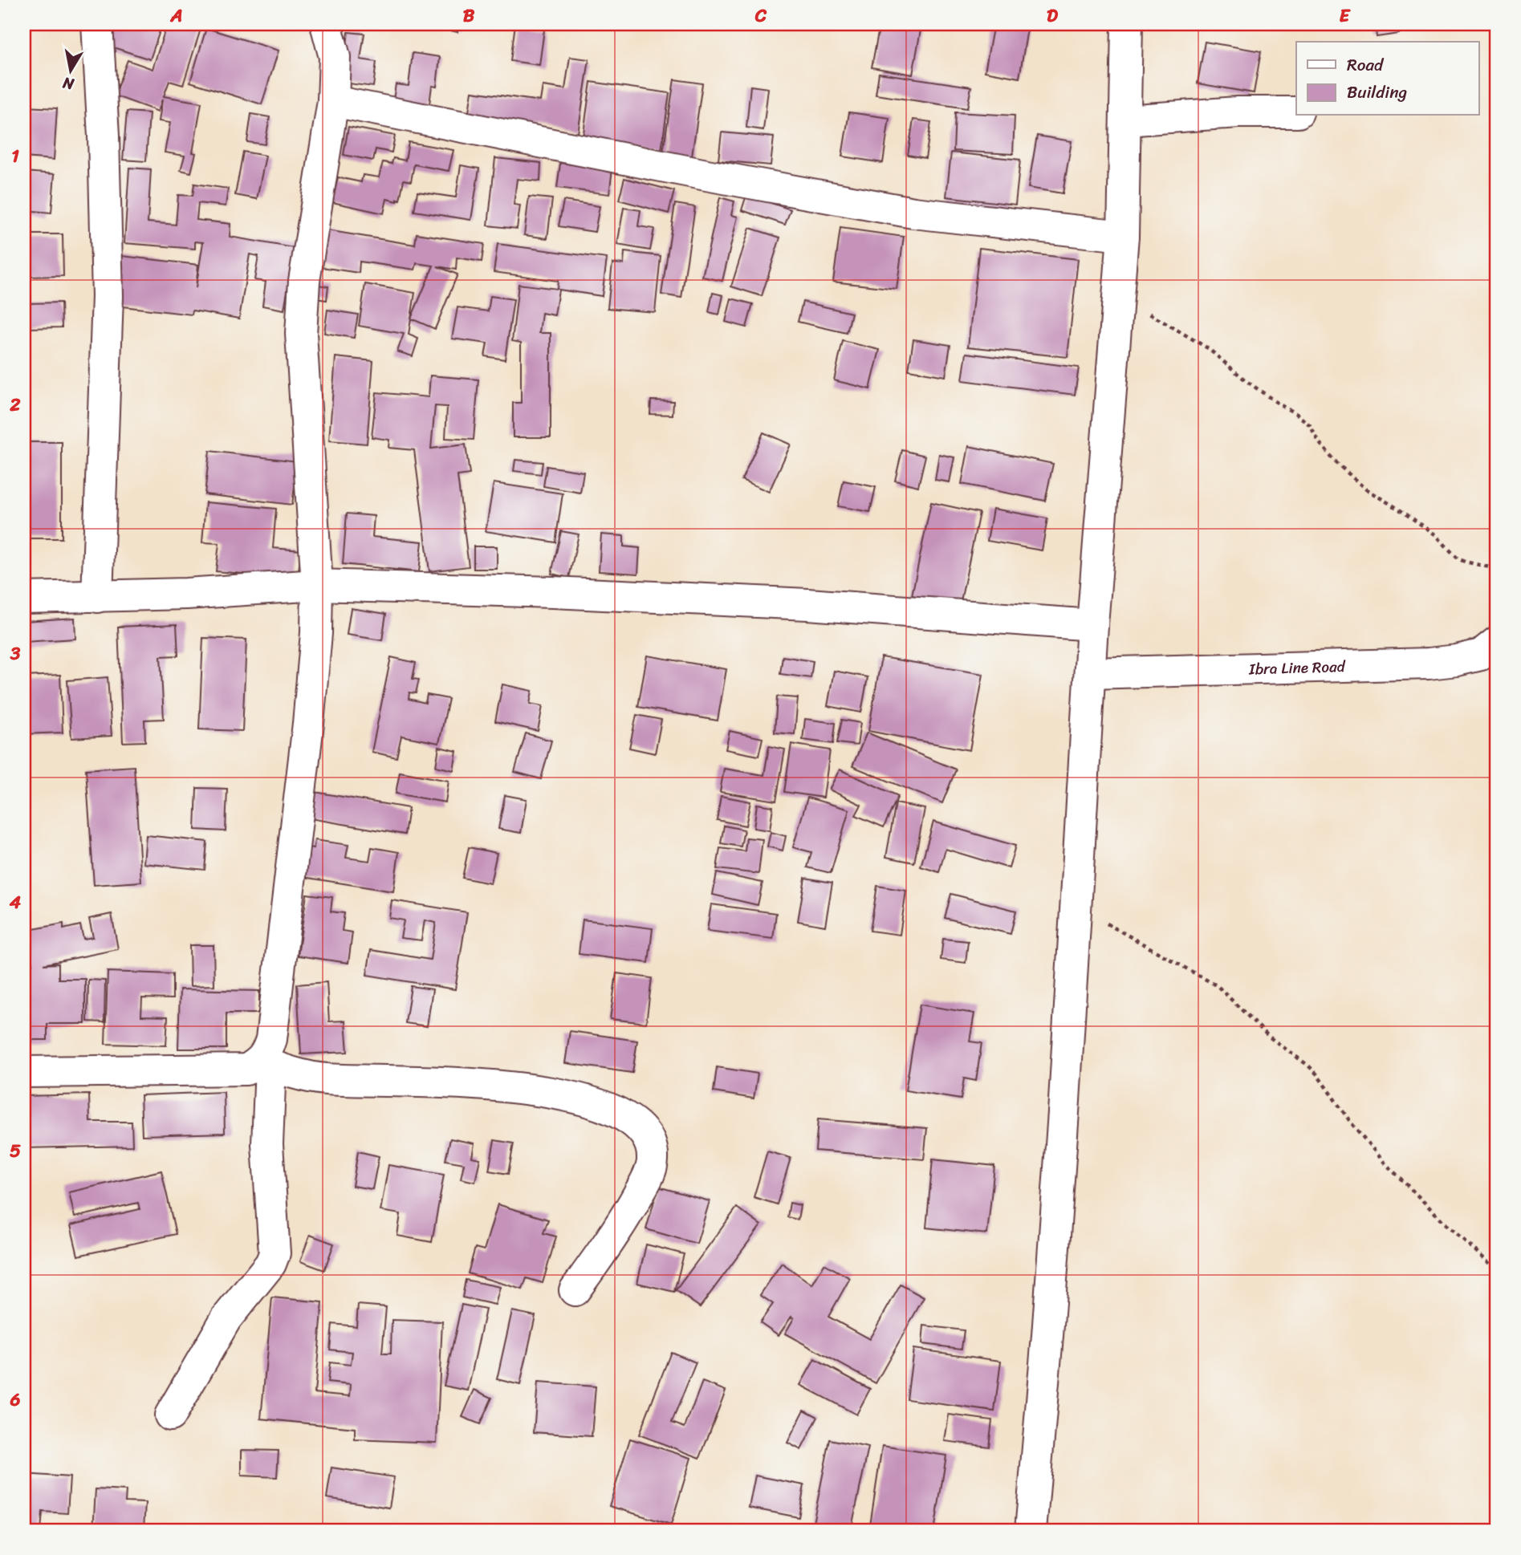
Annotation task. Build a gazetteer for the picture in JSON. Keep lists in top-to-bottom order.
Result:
{
  "streets": {
    "street": ["Ibra Line Road"]
  },
  "legend": ["Road", "Building"],
  "north": "bottom",
  "grid": {
    "columns": [
      "A",
      "B",
      "C",
      "D",
      "E"
    ],
    "rows": [
      "1",
      "2",
      "3",
      "4",
      "5",
      "6"
    ]
  }
}
